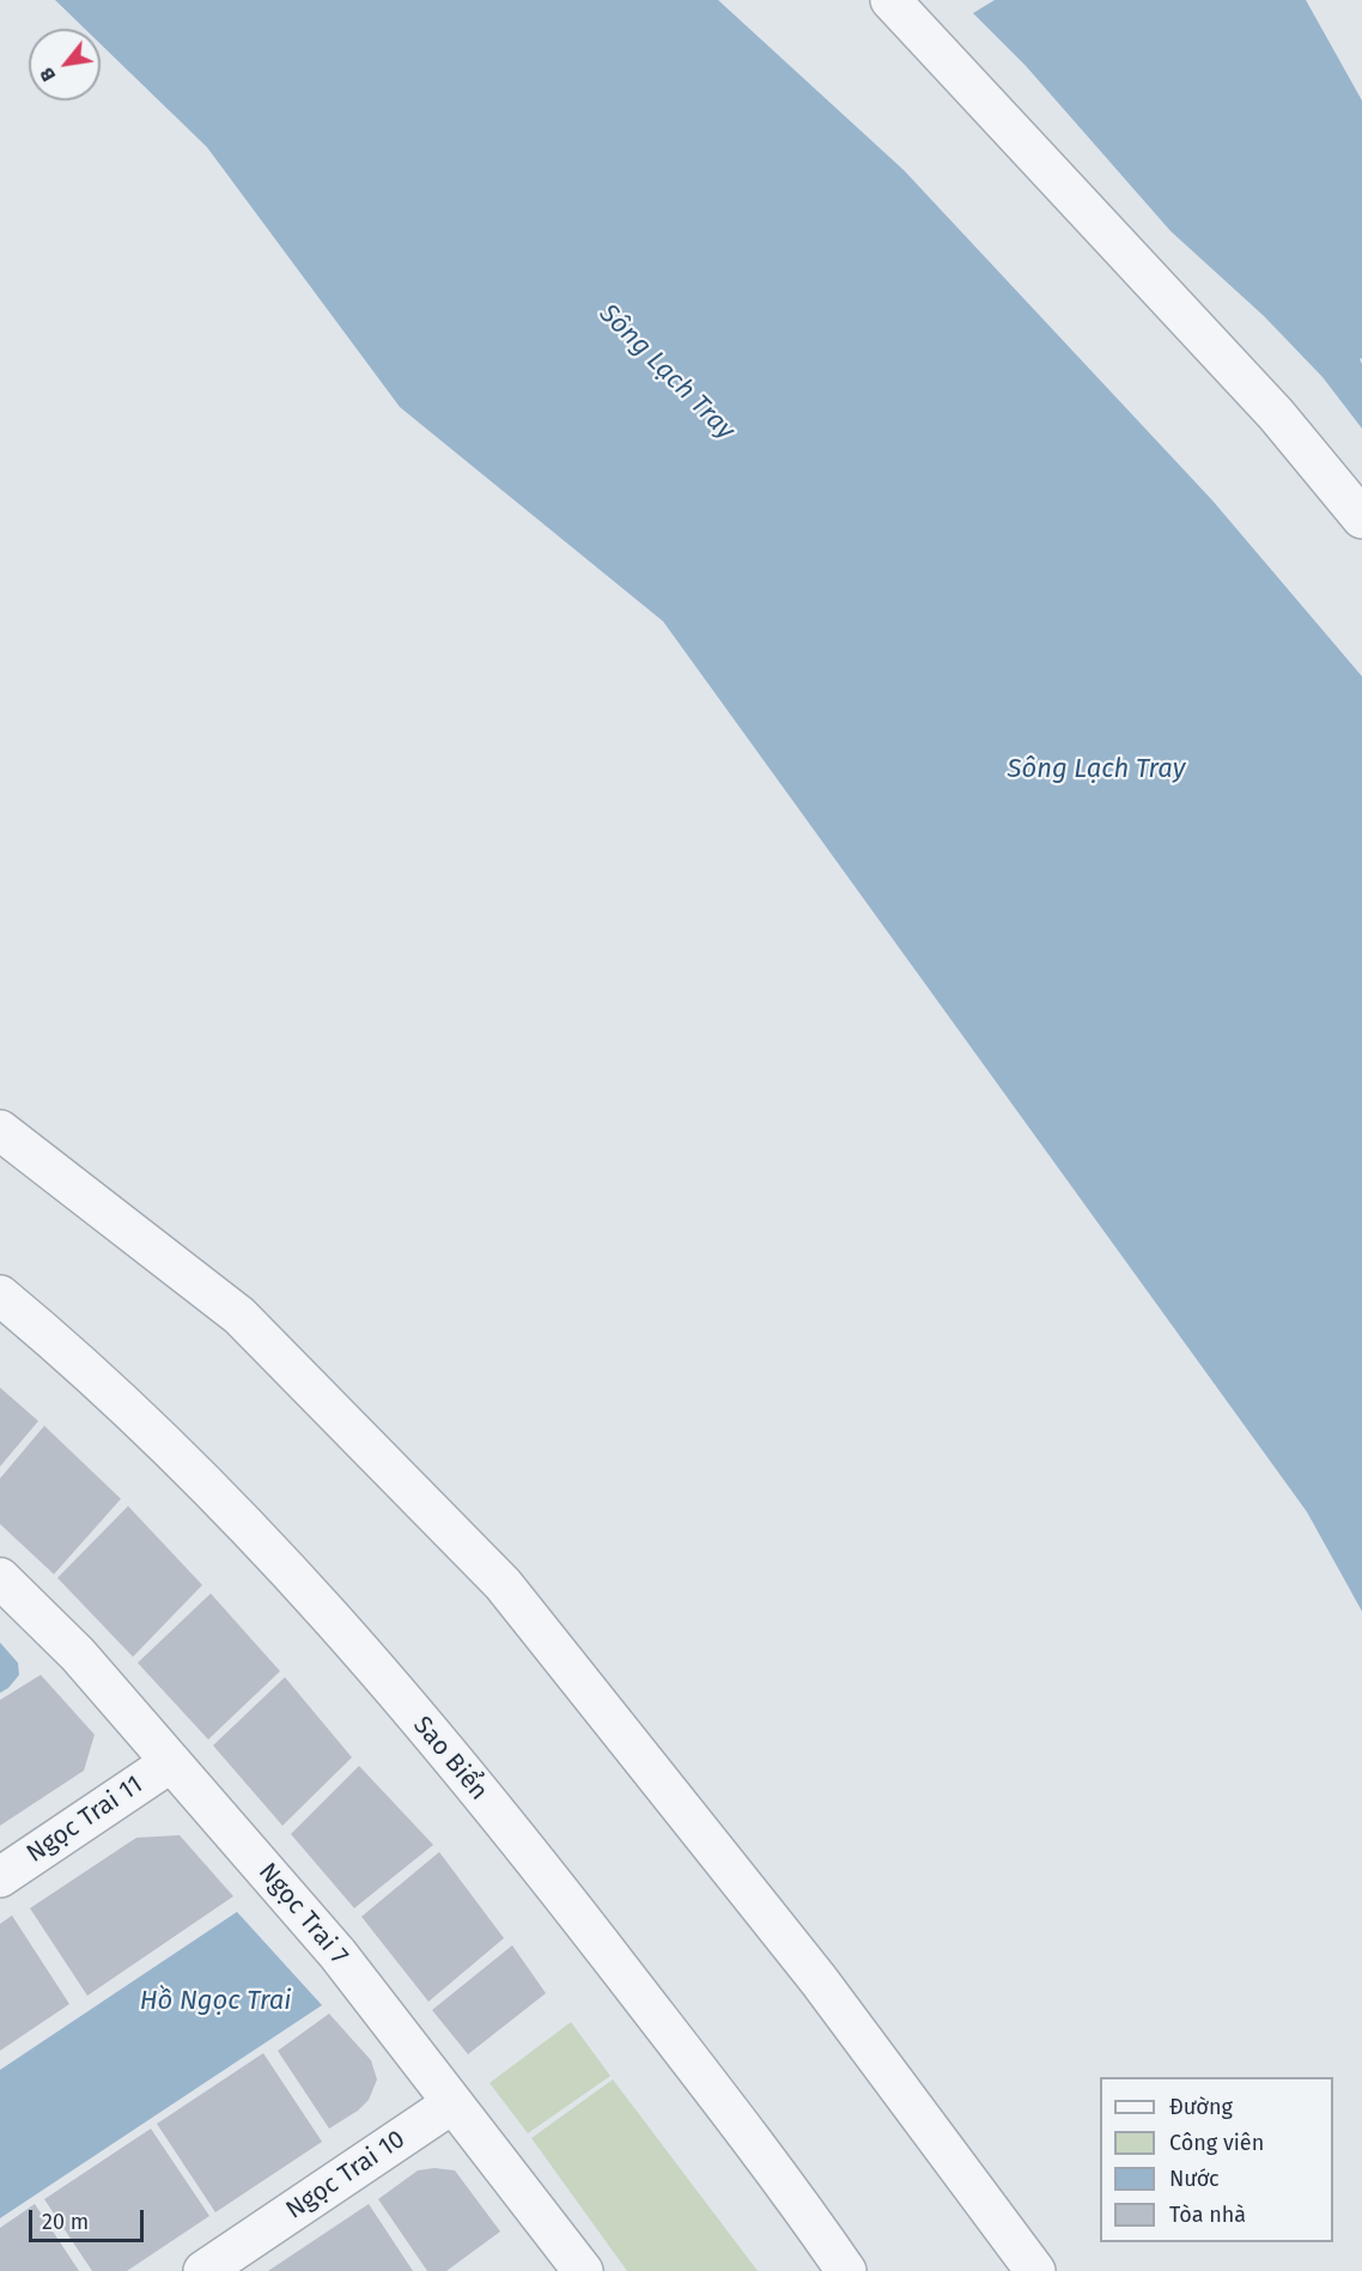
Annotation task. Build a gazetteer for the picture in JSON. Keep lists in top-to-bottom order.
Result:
{
  "streets": {
    "lane": [
      "Sao Biển",
      "Ngọc Trai 11",
      "Ngọc Trai 7",
      "Ngọc Trai 10"
    ]
  },
  "crossings": [
    ["Ngọc Trai 11", "Ngọc Trai 7"],
    ["Ngọc Trai 7", "Ngọc Trai 10"]
  ],
  "water": ["Sông Lạch Tray", "Hồ Ngọc Trai"],
  "legend": [
    "Đường",
    "Công viên",
    "Nước",
    "Tòa nhà"
  ],
  "scale_bar": "20 m",
  "north": "bottom left"
}
